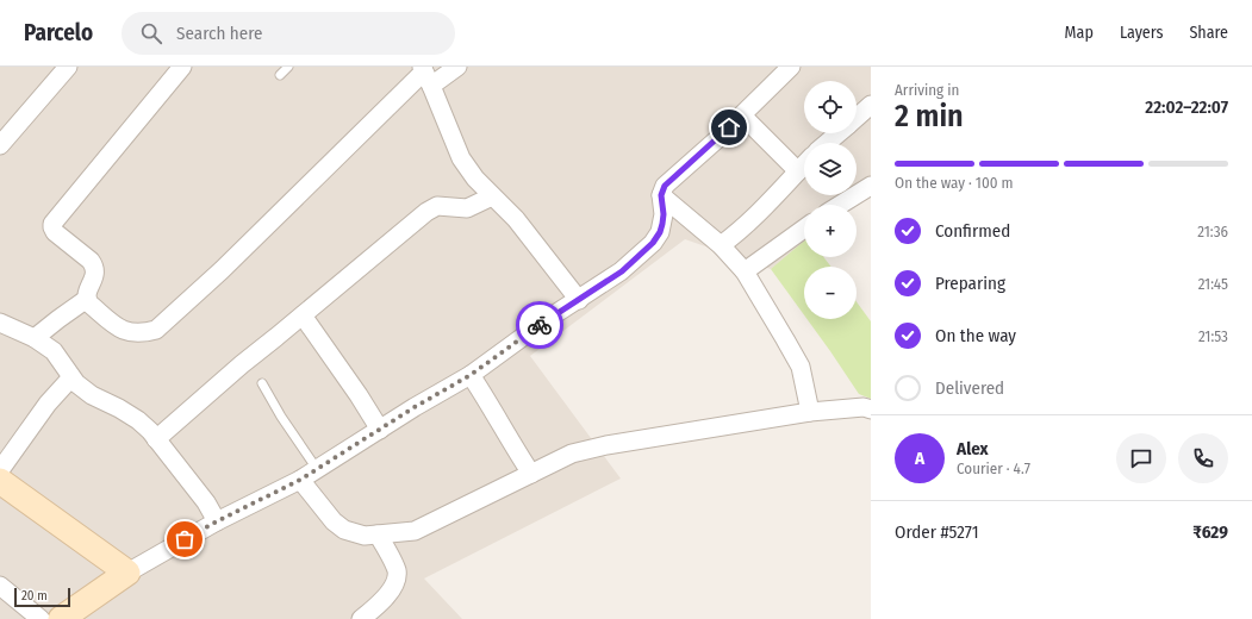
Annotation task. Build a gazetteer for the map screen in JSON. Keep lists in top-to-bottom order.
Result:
{
  "scale_bar": "20 m",
  "page": {
    "header": "Parcelo",
    "search": "Search here",
    "nav": ["Map", "Layers", "Share"],
    "heading": ["2 min", "Arriving in", "22:02–22:07"],
    "panel": [
      "Alex",
      "Courier · 4.7",
      "Order #5271",
      "₹629"
    ],
    "map_buttons": ["+", "−"],
    "bar": "On the way · 100 m",
    "list": [
      ["Confirmed", "21:36"],
      ["Preparing", "21:45"],
      ["On the way", "21:53"],
      "Delivered"
    ],
    "round": "A",
    "scale": "20 m"
  }
}
